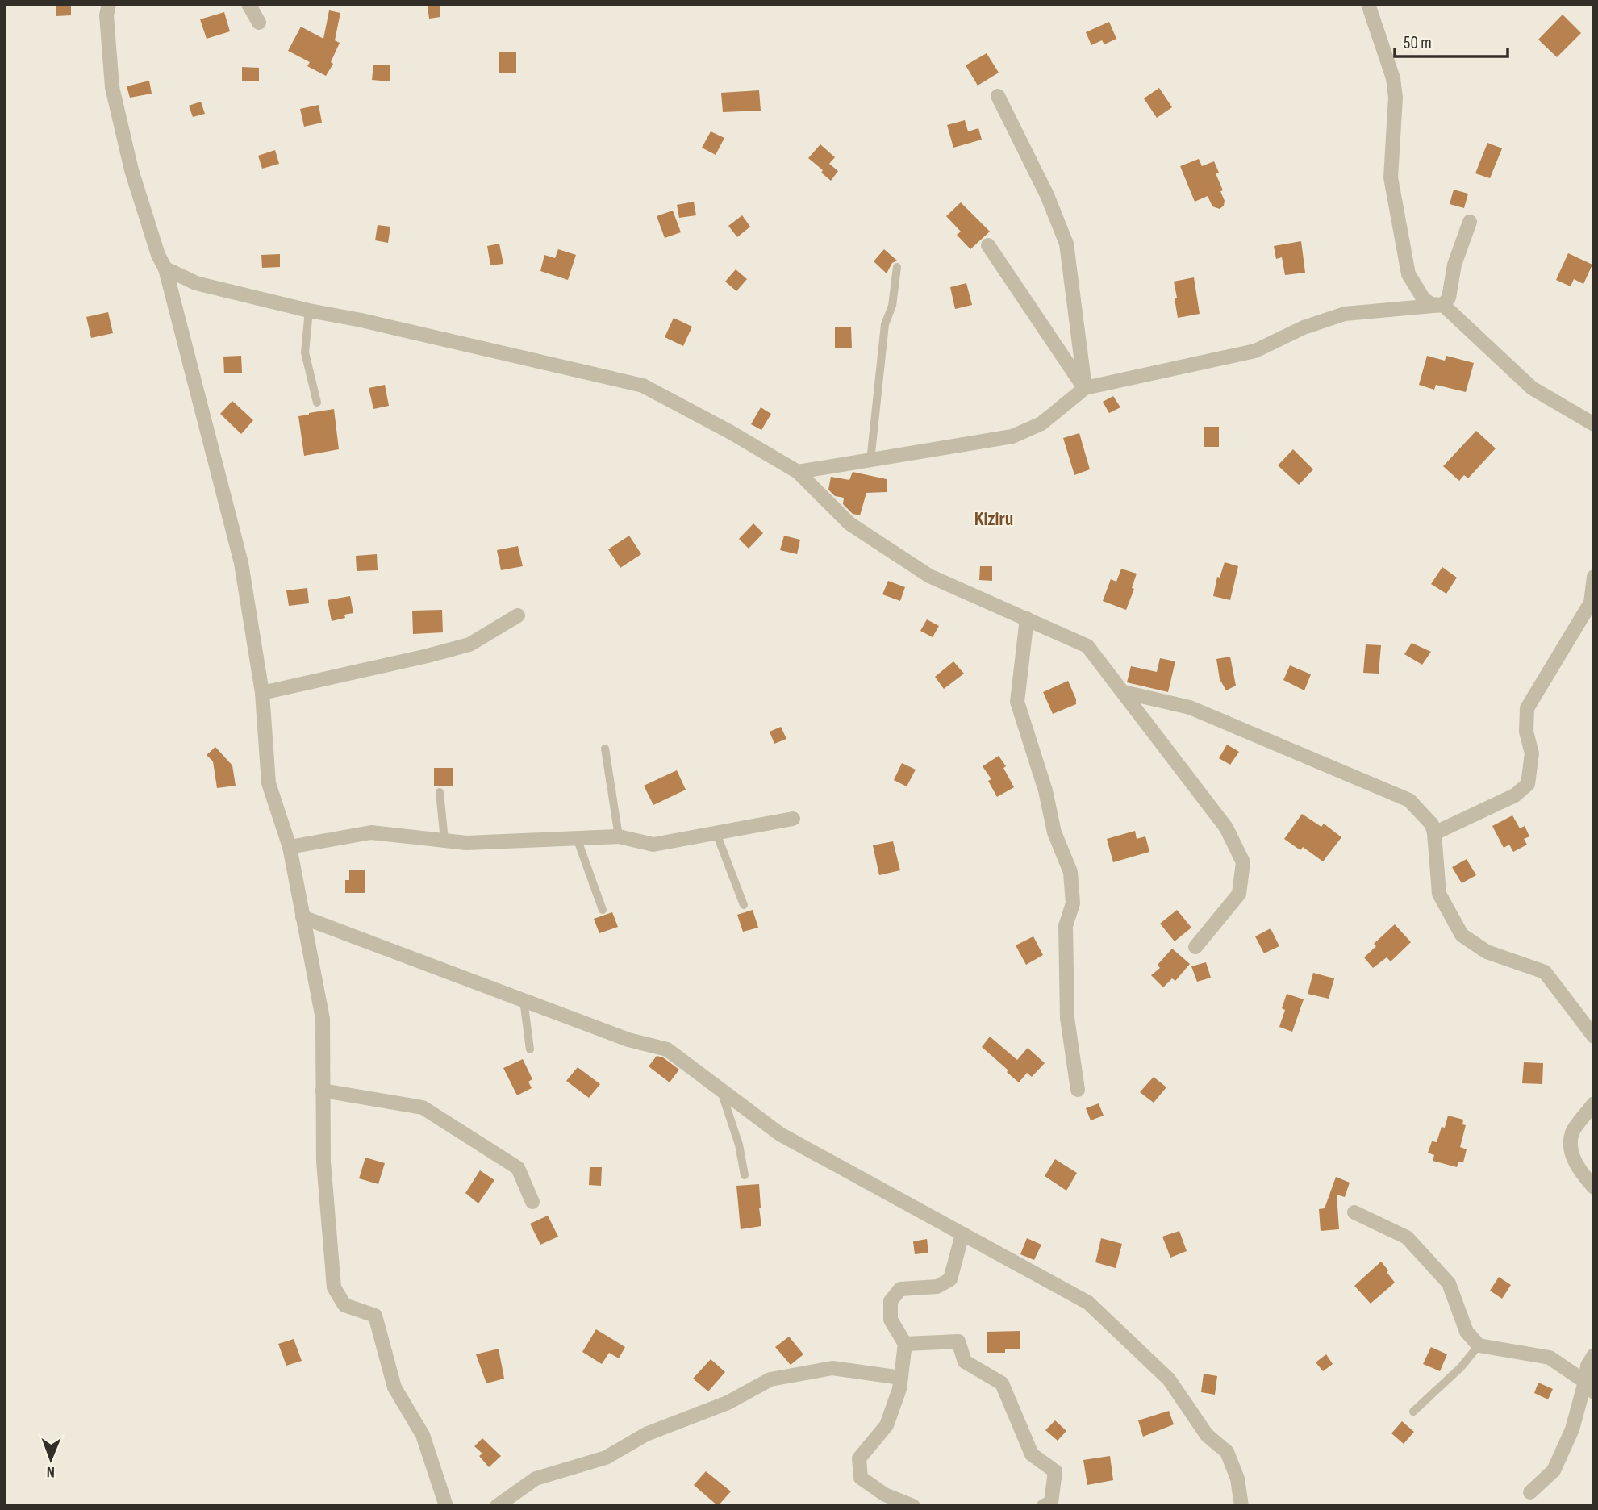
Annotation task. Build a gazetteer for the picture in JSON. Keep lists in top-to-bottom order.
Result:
{
  "districts": ["Kiziru"],
  "scale_bar": "50 m",
  "north": "bottom"
}
